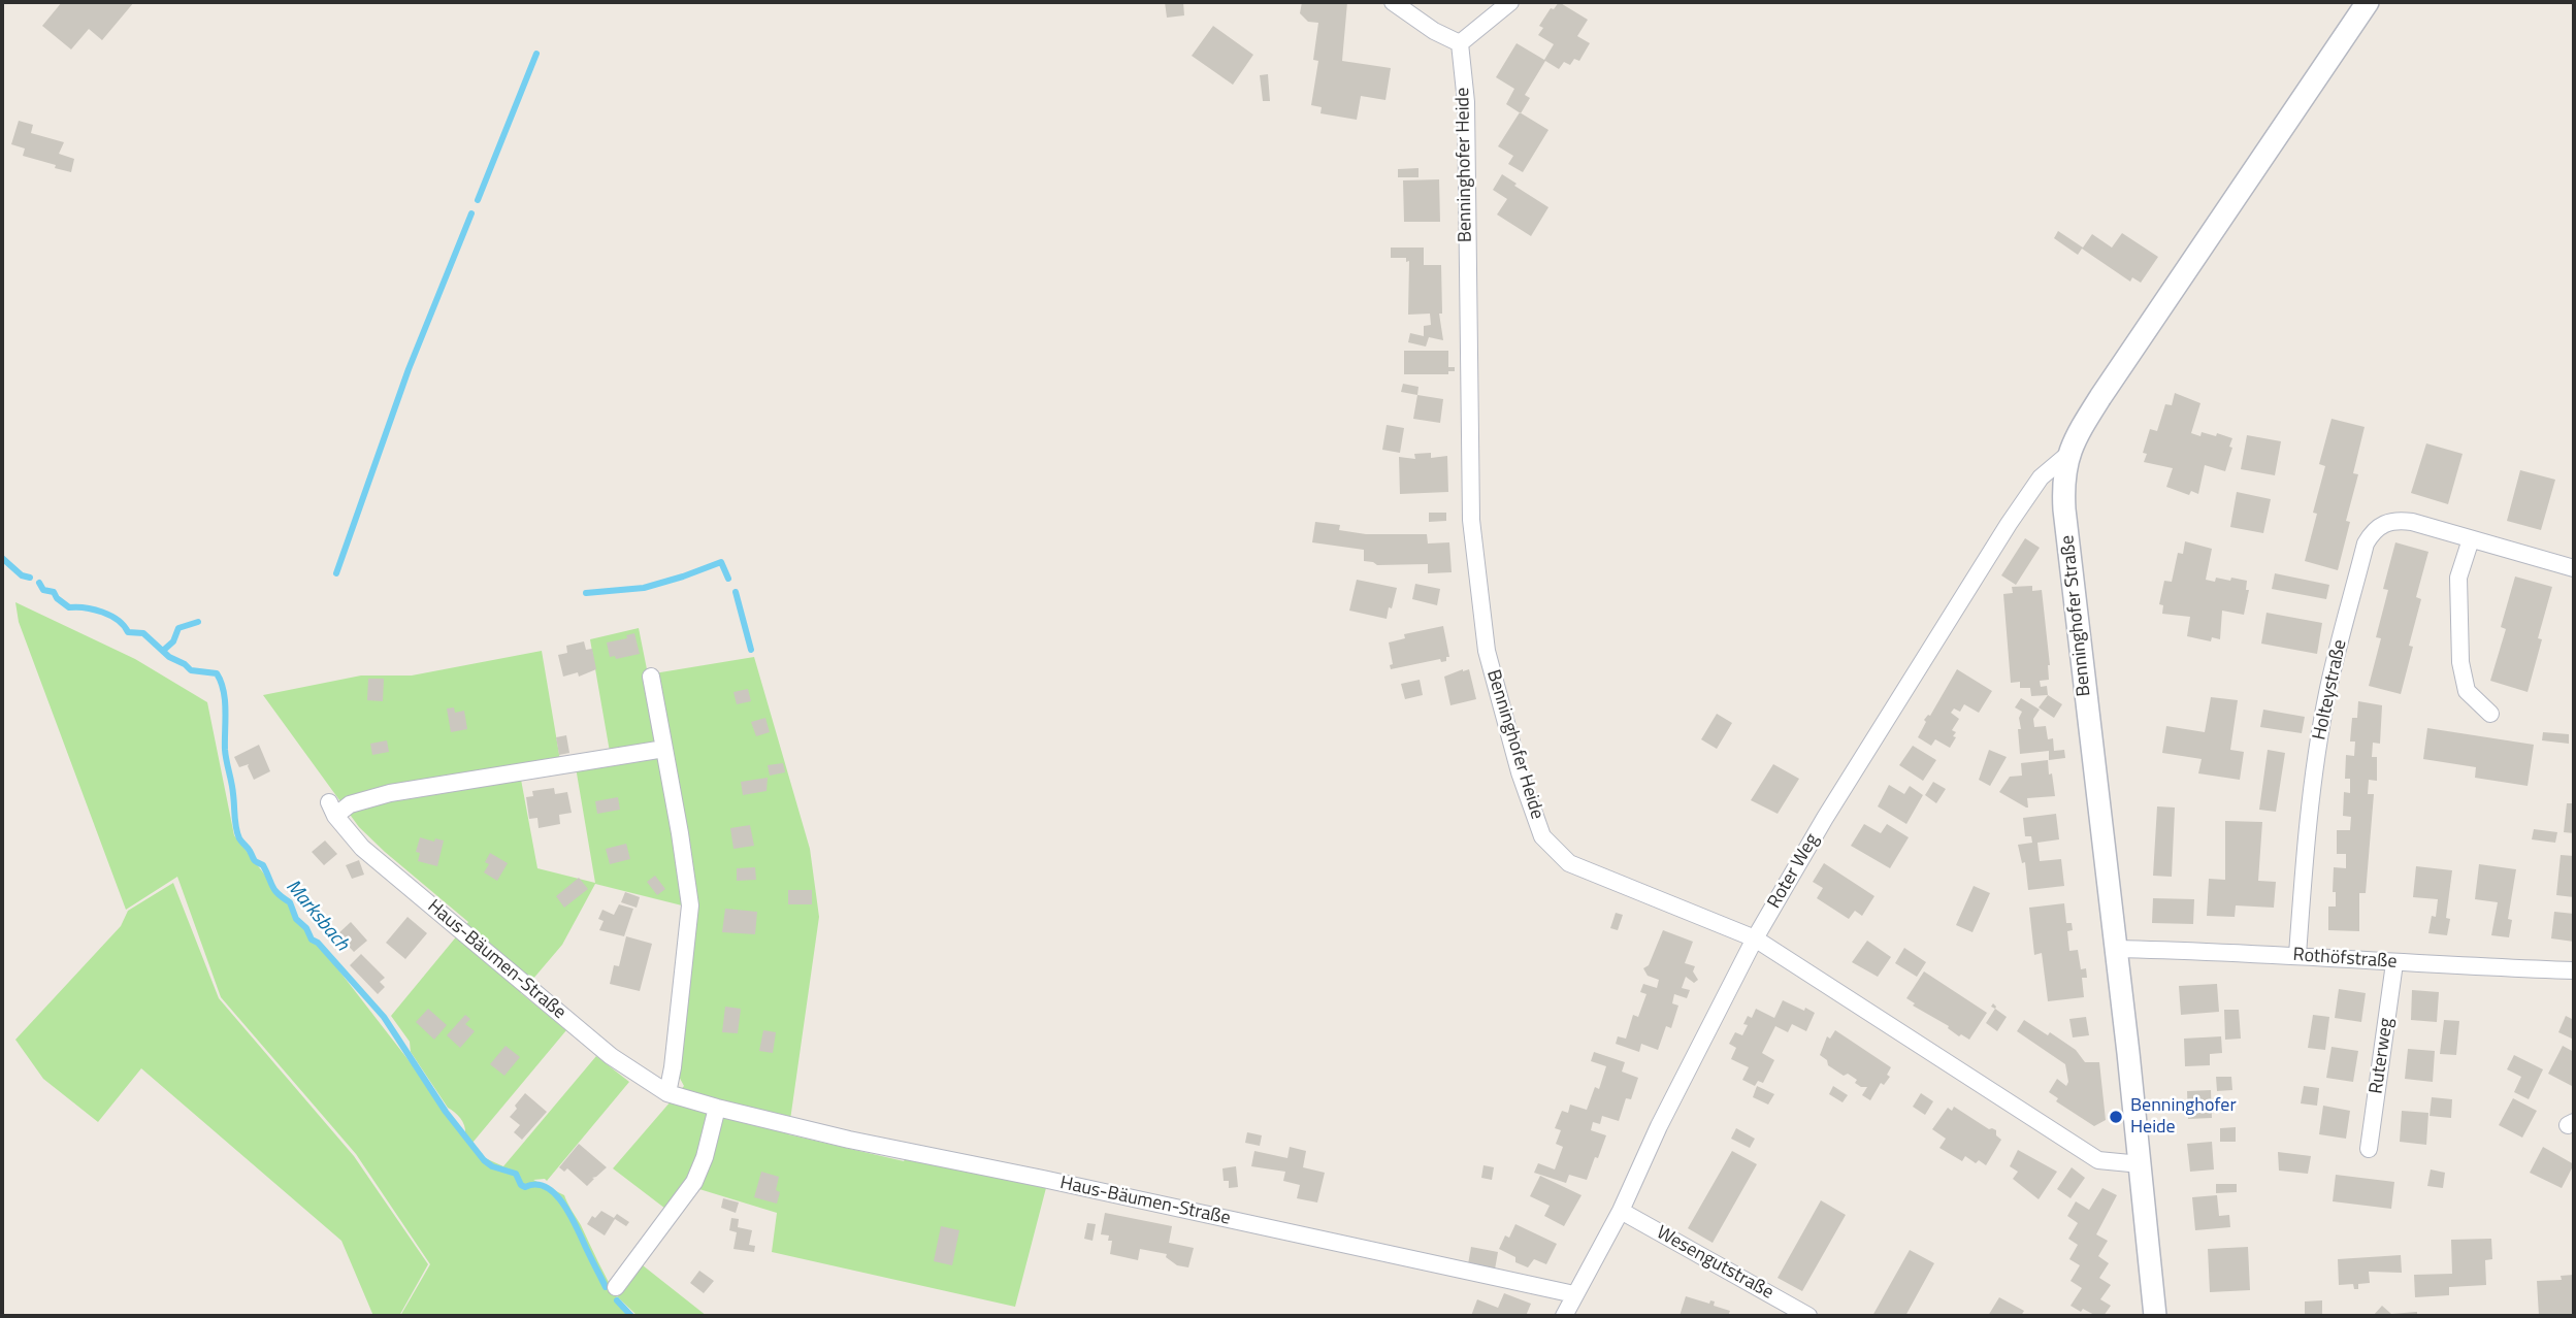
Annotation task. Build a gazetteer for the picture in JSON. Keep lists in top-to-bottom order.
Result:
{
  "streets": {
    "main road": ["Benninghofer Straße"],
    "street": [
      "Benninghofer Heide",
      "Holteystraße",
      "Roter Weg",
      "Rothöfstraße",
      "Haus-Bäumen-Straße",
      "Ruterweg",
      "Wesengutstraße"
    ]
  },
  "crossings": [
    ["Benninghofer Heide", "Benninghofer Straße"],
    ["Benninghofer Heide", "Roter Weg"],
    ["Benninghofer Straße", "Roter Weg"],
    ["Benninghofer Straße", "Rothöfstraße"],
    ["Holteystraße", "Rothöfstraße"],
    ["Roter Weg", "Haus-Bäumen-Straße"],
    ["Roter Weg", "Wesengutstraße"],
    ["Rothöfstraße", "Ruterweg"]
  ],
  "water": ["Marksbach"],
  "places": ["Benninghofer Heide"]
}
